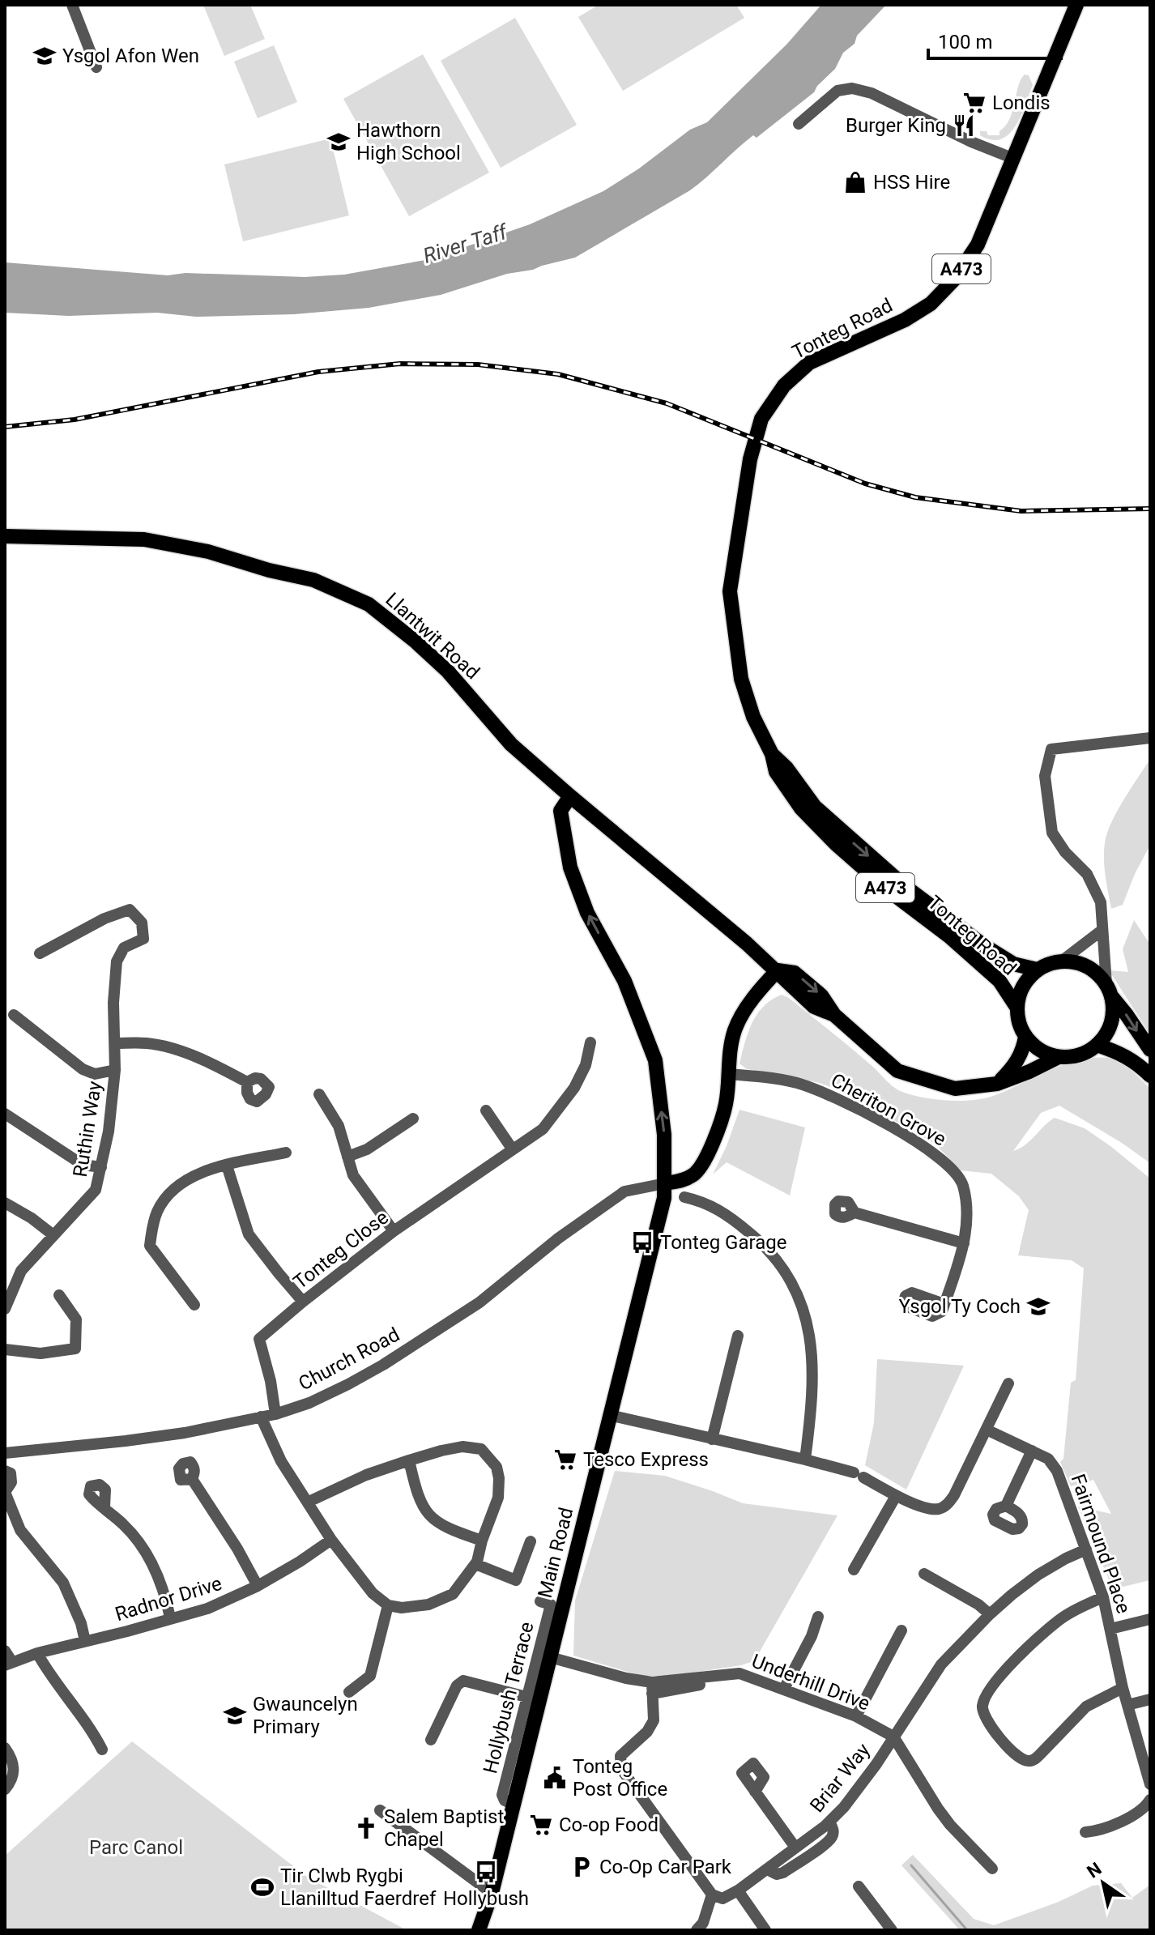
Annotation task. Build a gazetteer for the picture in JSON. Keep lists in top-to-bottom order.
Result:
{
  "streets": {
    "main road": [
      "A473",
      "Tonteg Road",
      "Llantwit Road",
      "Main Road"
    ],
    "street": [
      "Cheriton Grove",
      "Ruthin Way",
      "Tonteg Close",
      "Church Road",
      "Fairmound Place",
      "Radnor Drive",
      "Underhill Drive",
      "Hollybush Terrace",
      "Briar Way"
    ]
  },
  "crossings": [
    ["Llantwit Road", "Main Road"],
    ["Tonteg Close", "Church Road"],
    ["Church Road", "Main Road"],
    ["Fairmound Place", "Briar Way"],
    ["Main Road", "Underhill Drive"],
    ["Main Road", "Hollybush Terrace"],
    ["Underhill Drive", "Briar Way"]
  ],
  "water": ["River Taff"],
  "parks": ["Parc Canol"],
  "places": {
    "school or university": [
      "Ysgol Afon Wen",
      "Hawthorn High School",
      "Ysgol Ty Coch",
      "Gwauncelyn Primary"
    ],
    "supermarket": ["Londis", "Tesco Express", "Co-op Food"],
    "restaurant": ["Burger King"],
    "shop": ["HSS Hire"],
    "bus stop": ["Tonteg Garage", "Hollybush"],
    "public building": ["Tonteg Post Office"],
    "church": ["Salem Baptist Chapel"],
    "parking": ["Co-Op Car Park"],
    "sports": ["Tir Clwb Rygbi Llanilltud Faerdref"]
  },
  "scale_bar": "100 m",
  "north": "top left"
}
